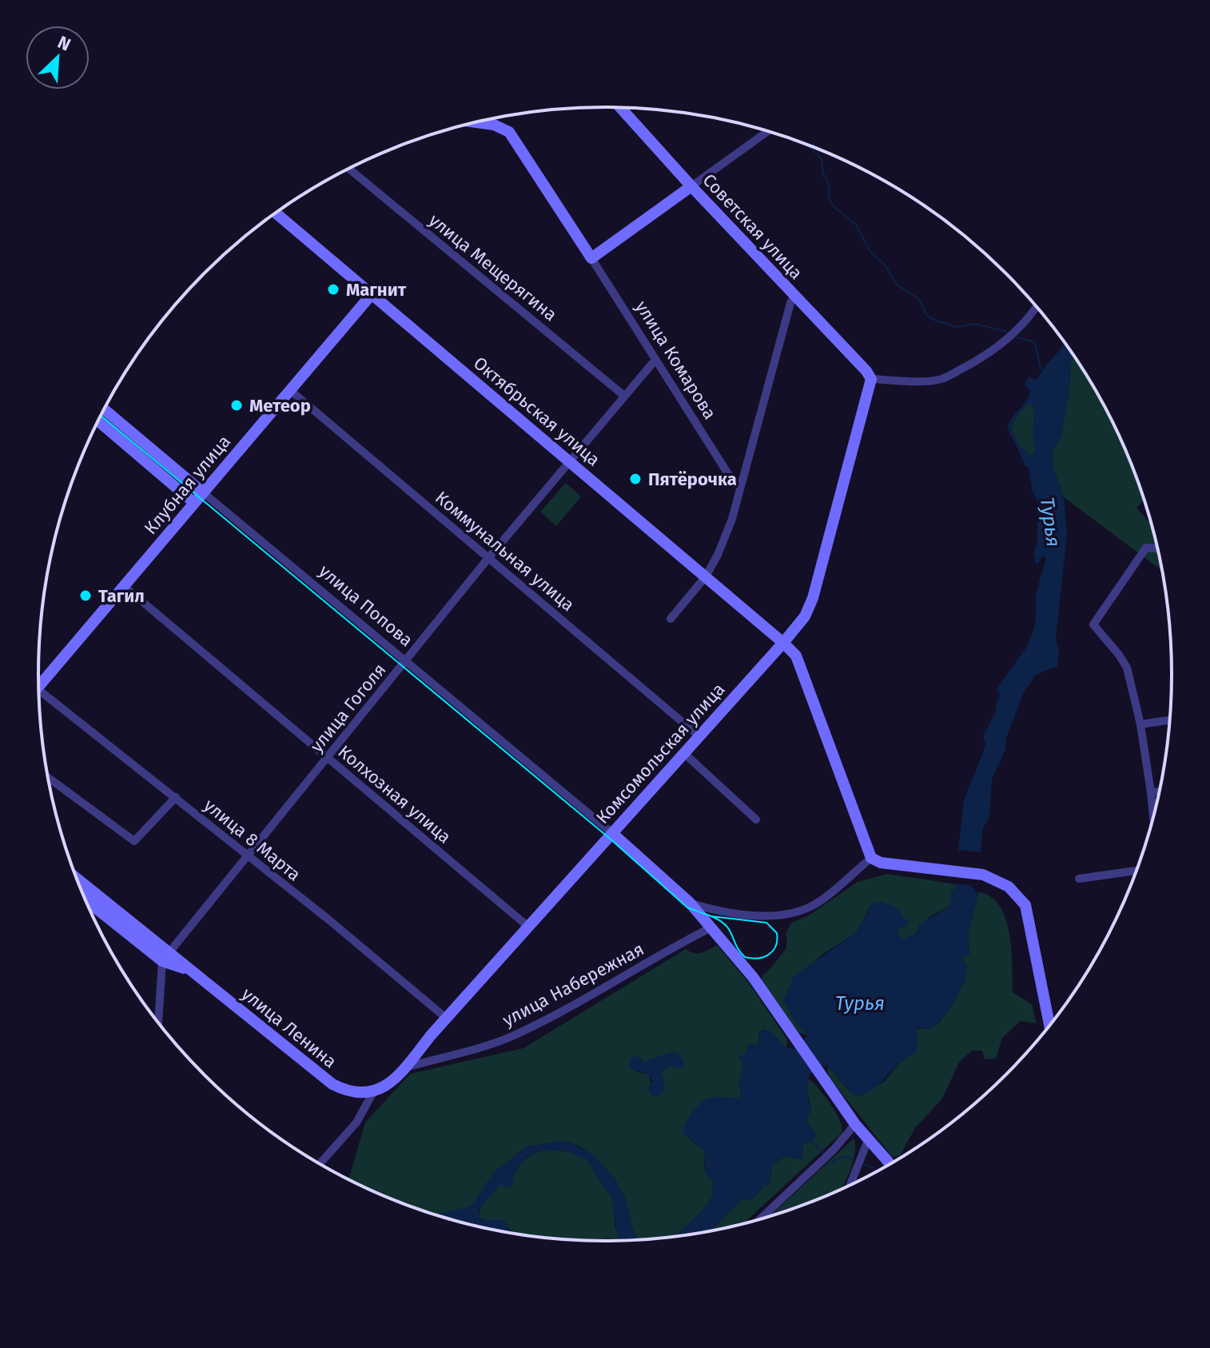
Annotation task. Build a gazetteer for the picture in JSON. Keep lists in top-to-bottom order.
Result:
{
  "streets": {
    "main road": [
      "Советская улица",
      "улица Комарова",
      "Октябрьская улица",
      "Клубная улица",
      "улица Попова",
      "Комсомольская улица",
      "улица Ленина"
    ],
    "street": [
      "улица Мещерягина",
      "Коммунальная улица",
      "улица Гоголя",
      "Колхозная улица",
      "улица 8 Марта",
      "улица Набережная"
    ]
  },
  "crossings": [
    ["Советская улица", "Комсомольская улица"],
    ["улица Мещерягина", "улица Гоголя"],
    ["улица Комарова", "улица Гоголя"],
    ["Октябрьская улица", "Клубная улица"],
    ["Октябрьская улица", "улица Гоголя"],
    ["Октябрьская улица", "Комсомольская улица"],
    ["Клубная улица", "Коммунальная улица"],
    ["Клубная улица", "улица Попова"],
    ["Клубная улица", "Колхозная улица"],
    ["Коммунальная улица", "улица Гоголя"],
    ["Коммунальная улица", "Комсомольская улица"],
    ["улица Попова", "улица Гоголя"],
    ["улица Попова", "Комсомольская улица"],
    ["улица Гоголя", "Колхозная улица"],
    ["улица Гоголя", "улица 8 Марта"],
    ["улица Гоголя", "улица Ленина"],
    ["Комсомольская улица", "Колхозная улица"],
    ["Комсомольская улица", "улица 8 Марта"],
    ["Комсомольская улица", "улица Набережная"],
    ["Комсомольская улица", "улица Ленина"]
  ],
  "water": ["Турья"],
  "places": [
    "Магнит",
    "Метеор",
    "Пятёрочка",
    "Тагил"
  ],
  "north": "top right"
}
